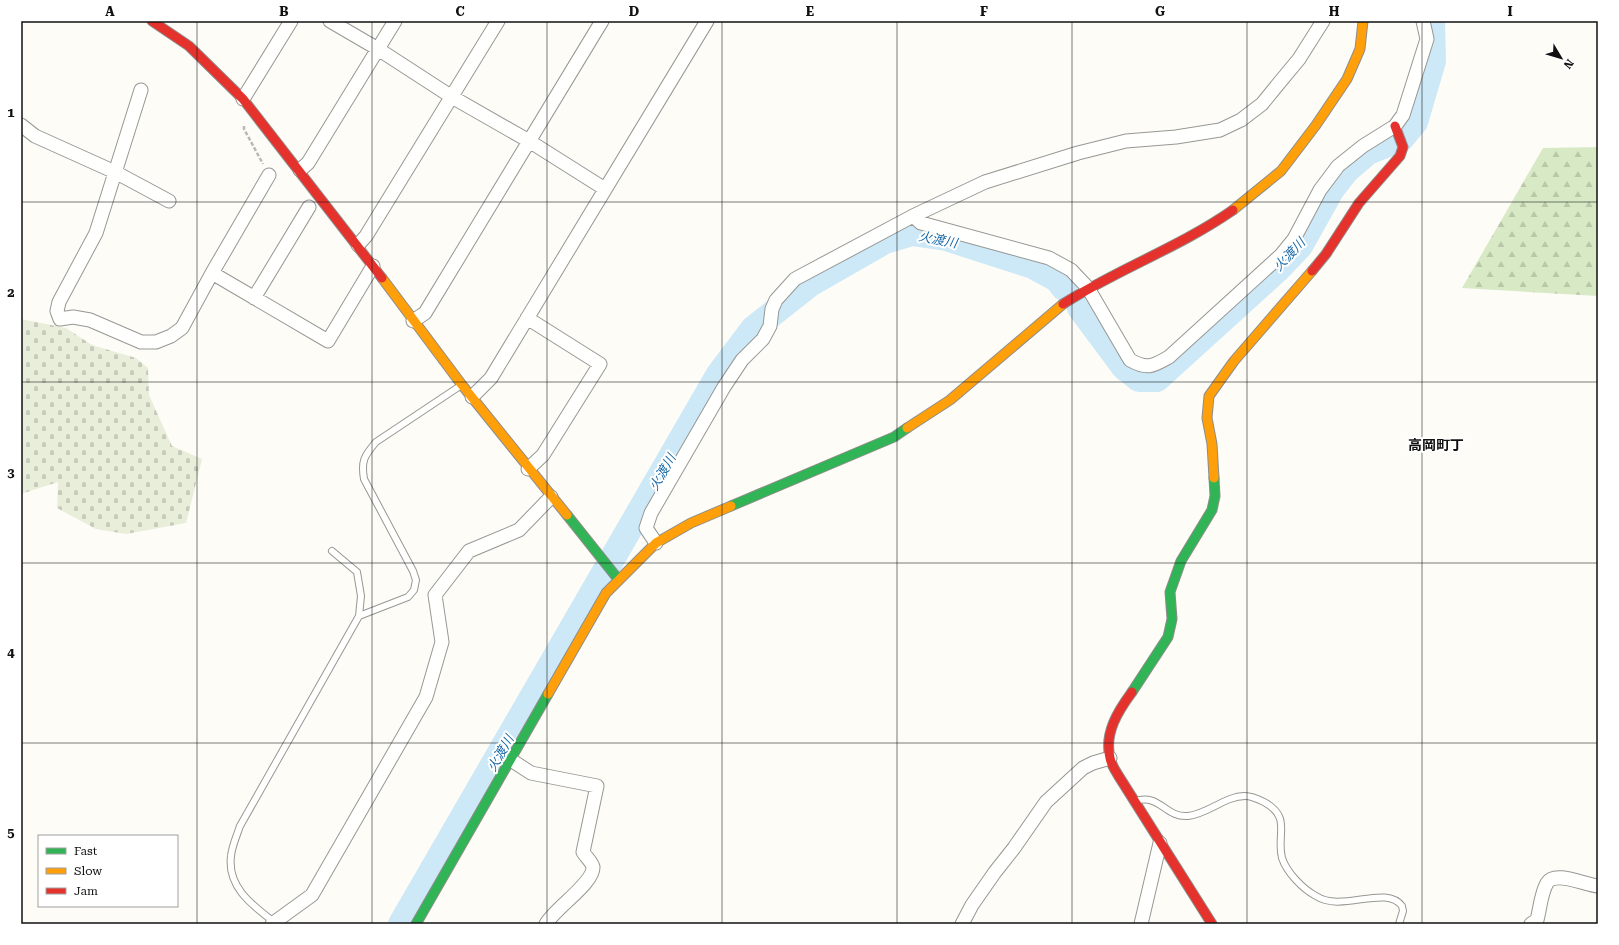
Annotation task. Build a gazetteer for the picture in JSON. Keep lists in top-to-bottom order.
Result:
{
  "districts": ["高岡町丁"],
  "water": ["火渡川"],
  "legend": ["Fast", "Slow", "Jam"],
  "north": "bottom right",
  "grid": {
    "columns": [
      "A",
      "B",
      "C",
      "D",
      "E",
      "F",
      "G",
      "H",
      "I"
    ],
    "rows": [
      "1",
      "2",
      "3",
      "4",
      "5"
    ]
  }
}
